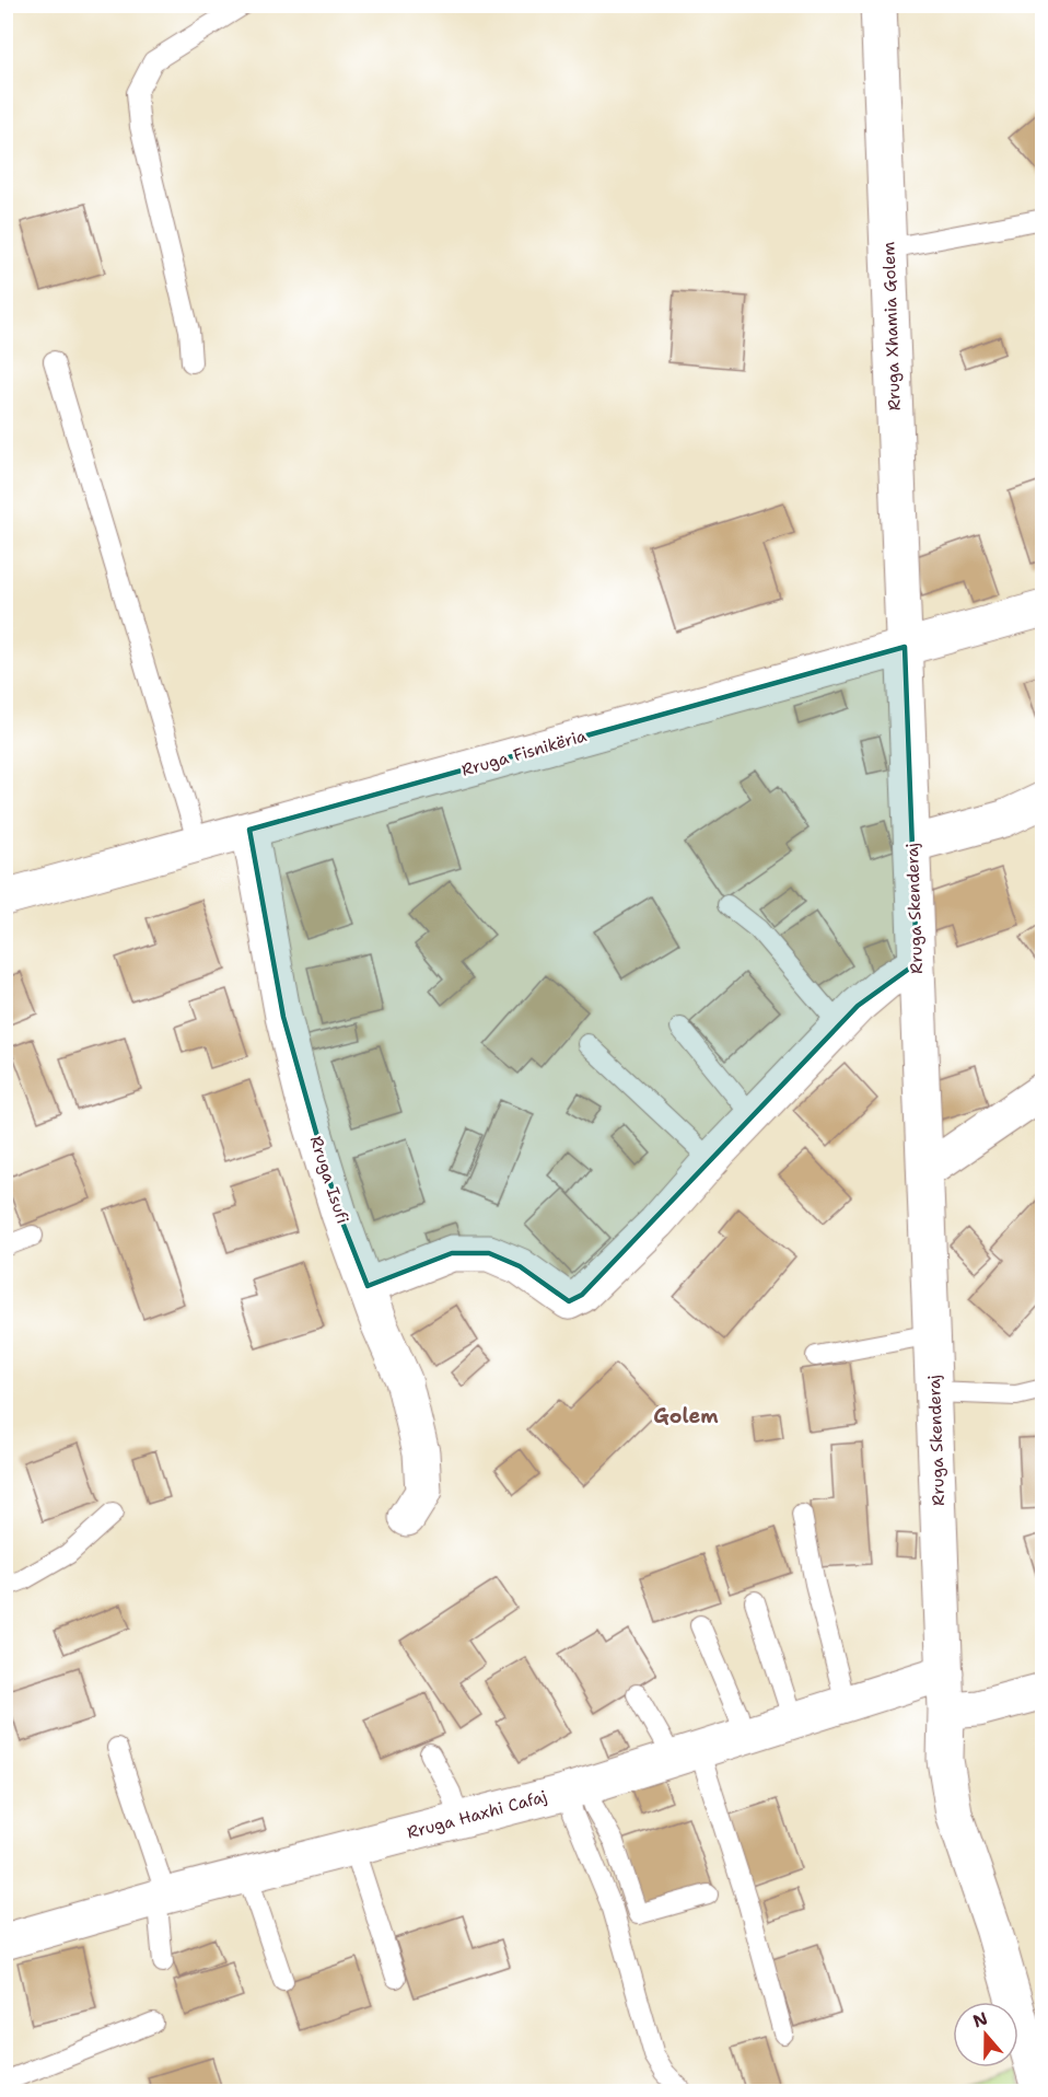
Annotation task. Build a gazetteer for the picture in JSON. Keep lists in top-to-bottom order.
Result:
{
  "streets": {
    "street": [
      "Rruga Xhamia Golem",
      "Rruga Fisnikëria",
      "Rruga Skenderaj",
      "Rruga Isufi",
      "Rruga Haxhi Cafaj"
    ]
  },
  "crossings": [
    ["Rruga Xhamia Golem", "Rruga Fisnikëria"],
    ["Rruga Xhamia Golem", "Rruga Skenderaj"],
    ["Rruga Fisnikëria", "Rruga Skenderaj"],
    ["Rruga Fisnikëria", "Rruga Isufi"],
    ["Rruga Skenderaj", "Rruga Haxhi Cafaj"]
  ],
  "districts": ["Golem"],
  "north": "top"
}
